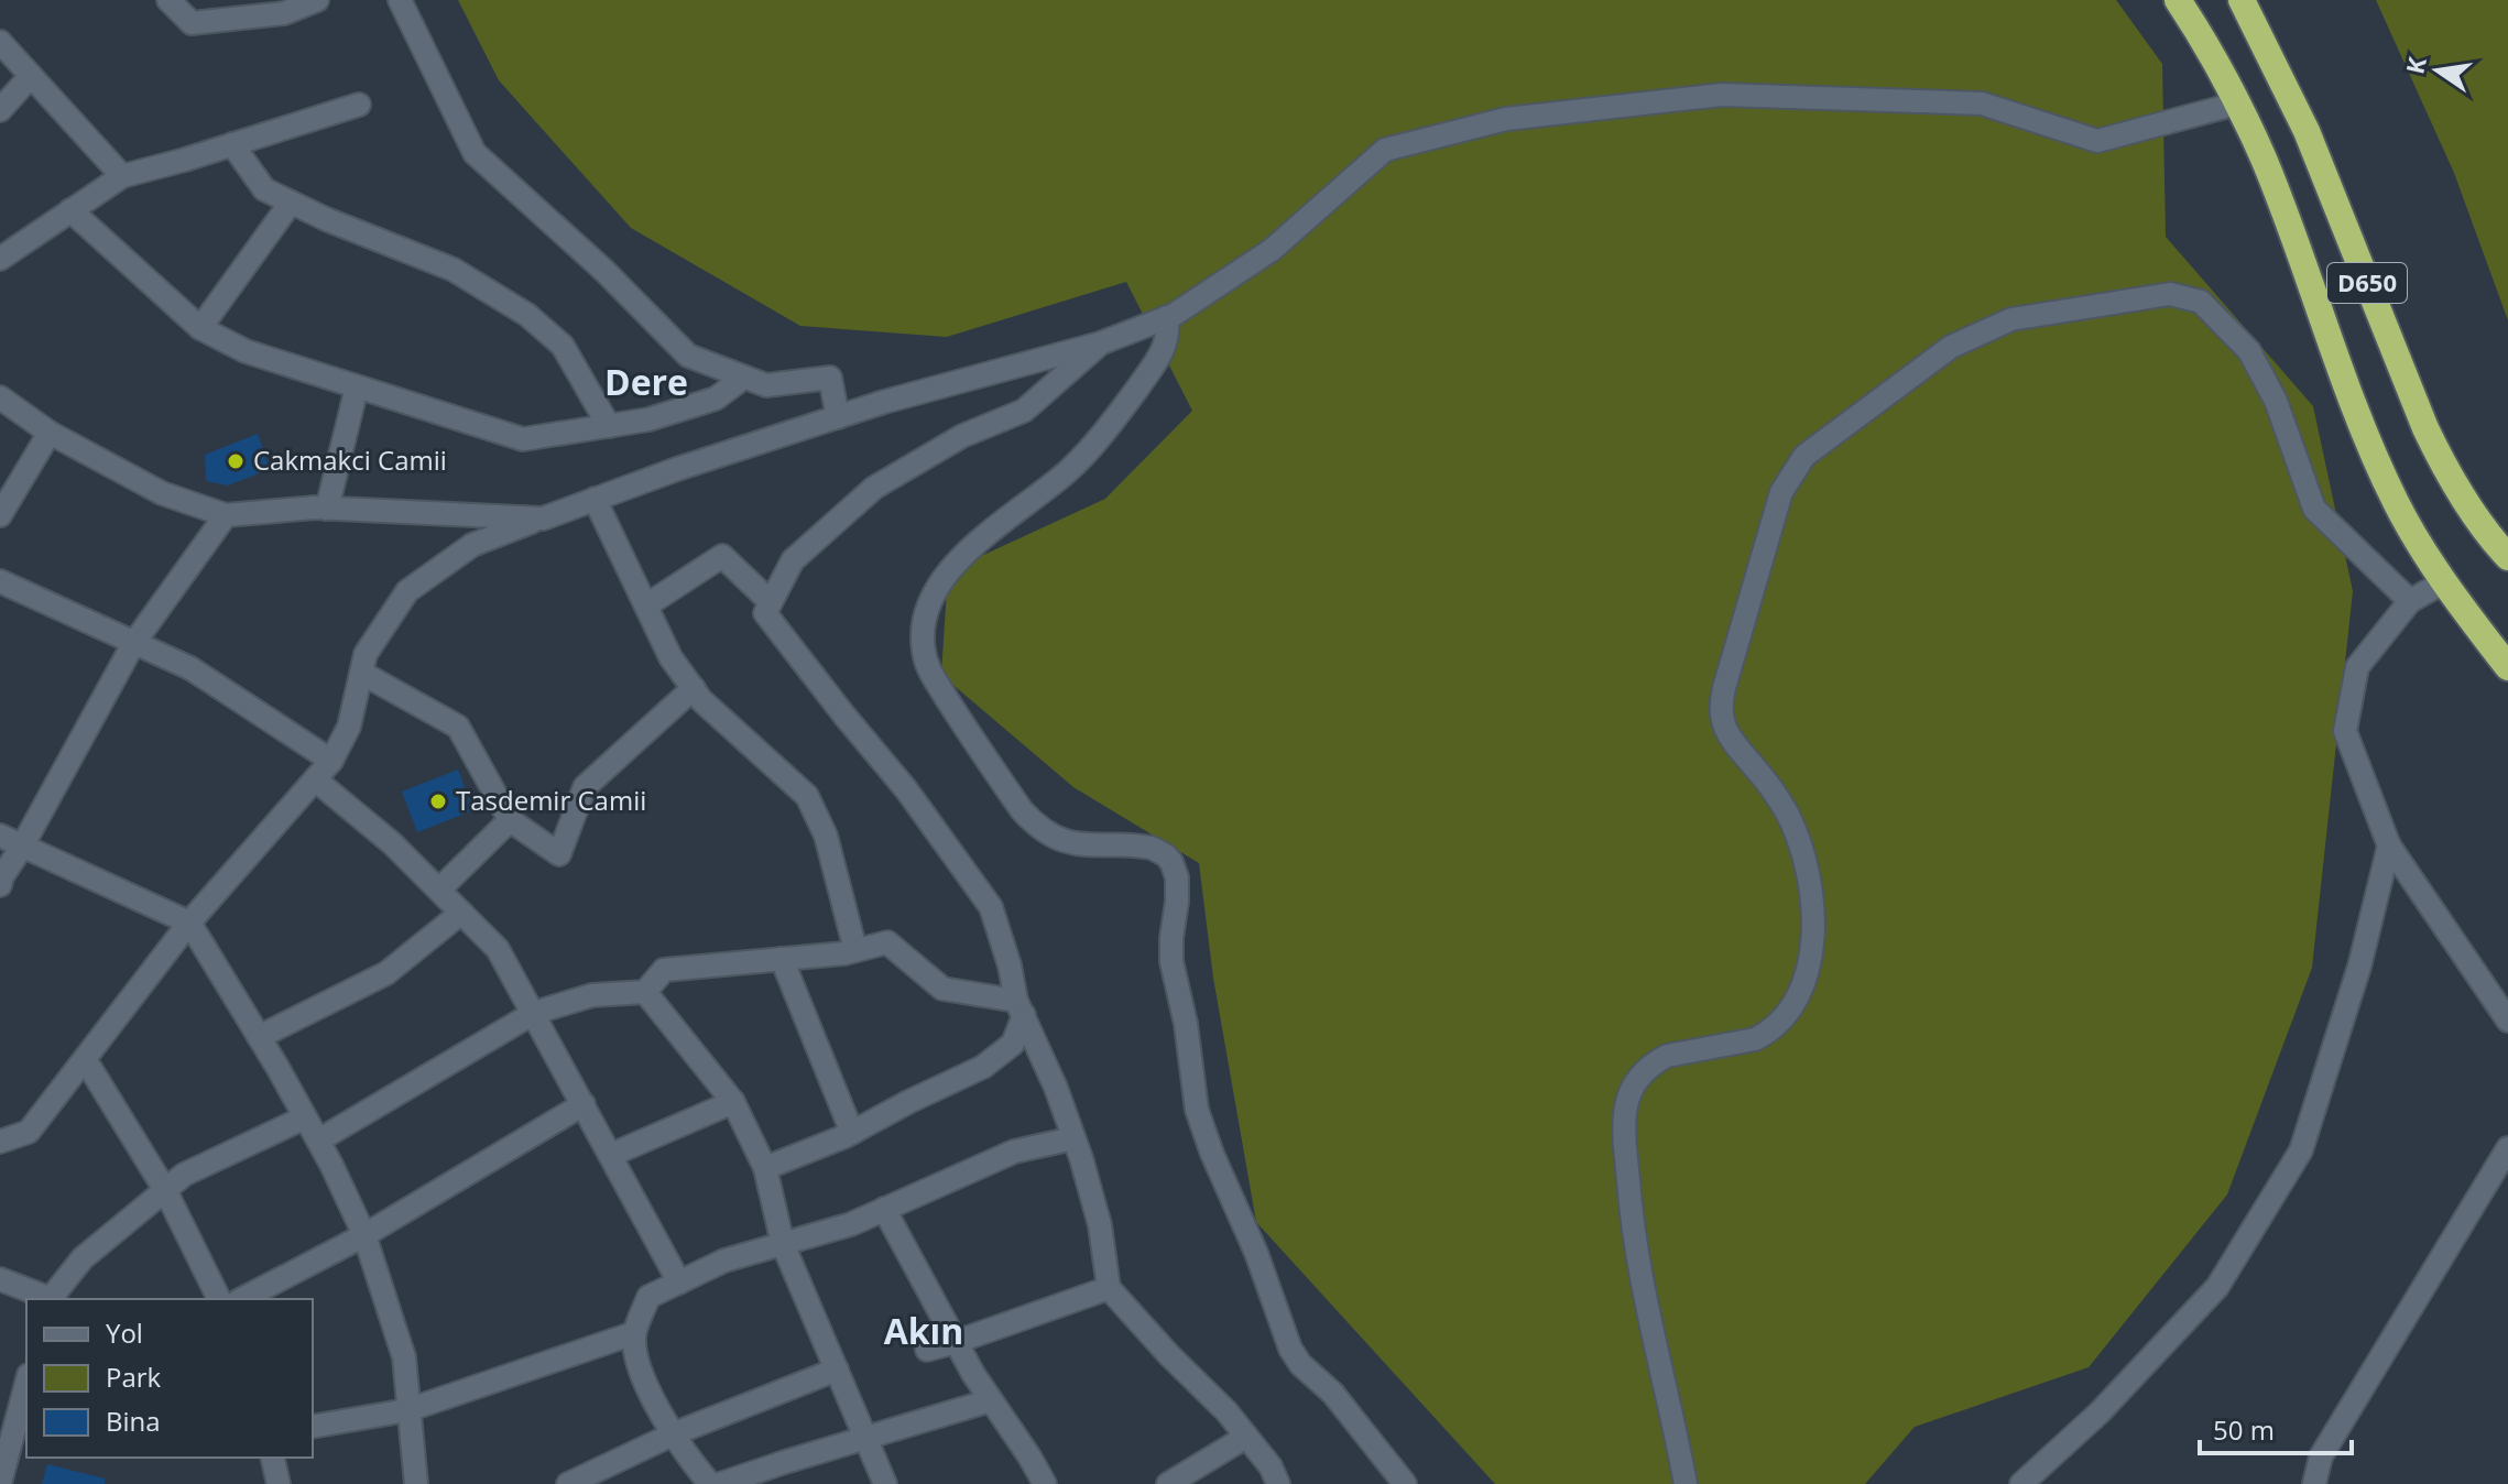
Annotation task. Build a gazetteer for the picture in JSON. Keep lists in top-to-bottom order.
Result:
{
  "streets": {
    "highway": ["D650"]
  },
  "districts": ["Dere", "Akın"],
  "places": ["Cakmakci Camii", "Tasdemir Camii"],
  "legend": ["Yol", "Park", "Bina"],
  "scale_bar": "50 m",
  "north": "left"
}
